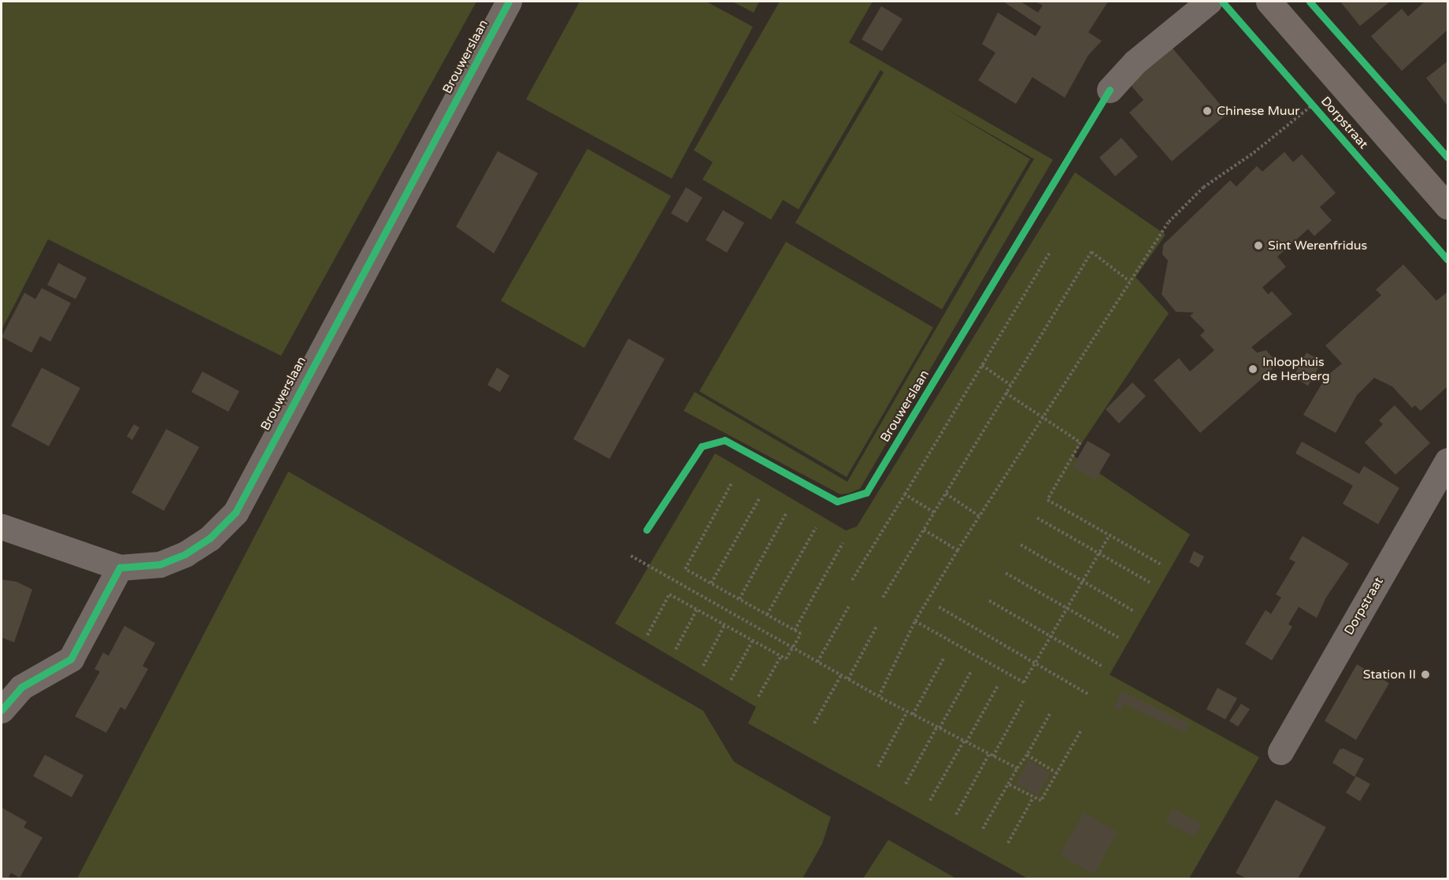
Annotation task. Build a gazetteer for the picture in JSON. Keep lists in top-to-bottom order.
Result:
{
  "streets": {
    "main road": ["Dorpstraat"],
    "street": ["Brouwerslaan"]
  },
  "places": [
    "Chinese Muur",
    "Sint Werenfridus",
    "Inloophuis de Herberg",
    "Station II"
  ]
}
